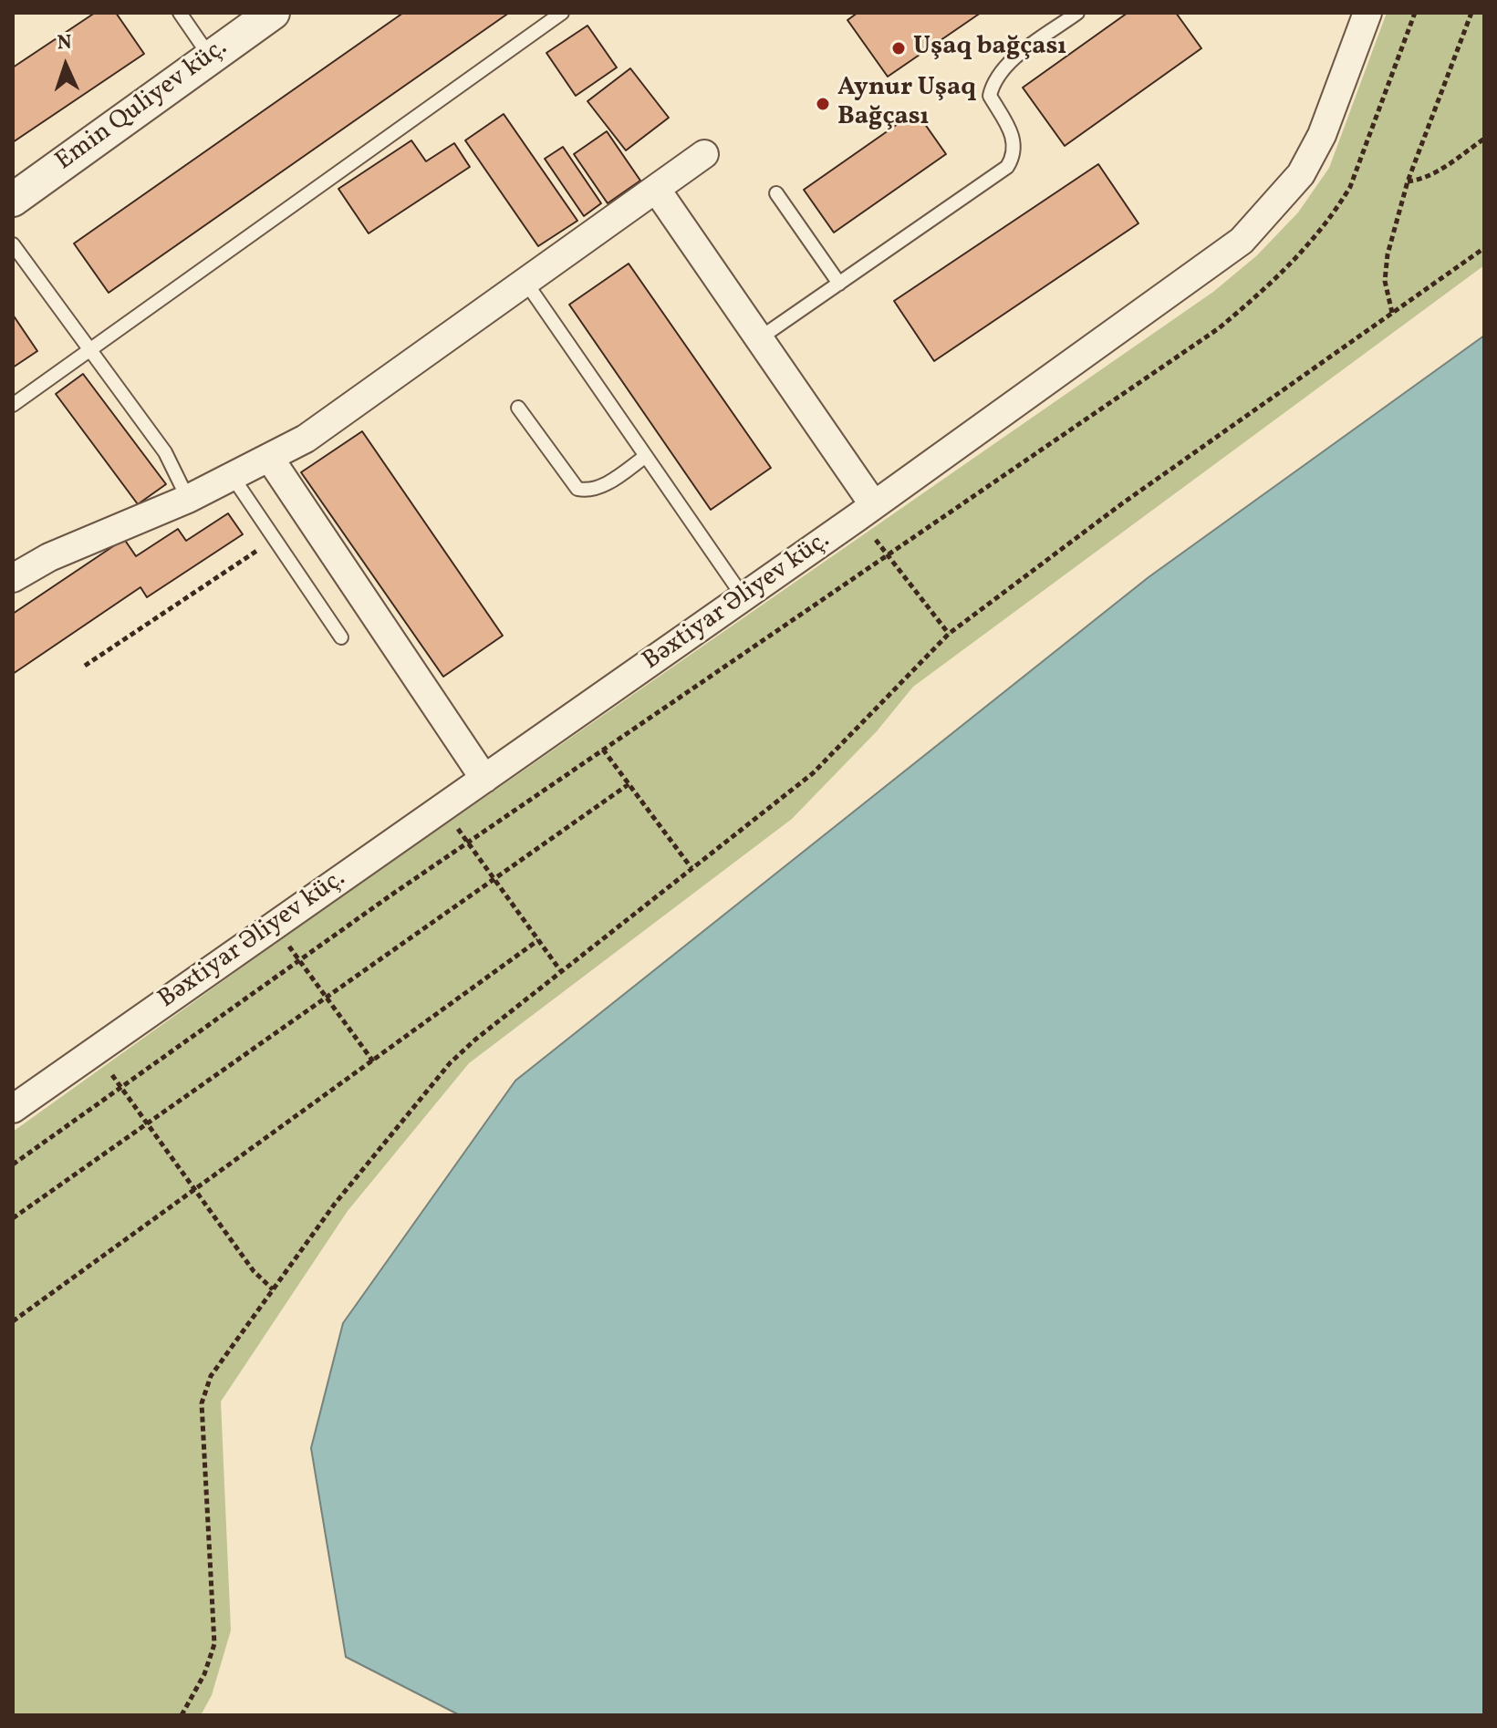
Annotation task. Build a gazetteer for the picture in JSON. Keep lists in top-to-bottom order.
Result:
{
  "streets": {
    "street": ["Emin Quliyev küç.", "Bəxtiyar Əliyev küç."]
  },
  "places": ["Uşaq bağçası", "Aynur Uşaq Bağçası"],
  "north": "top"
}
